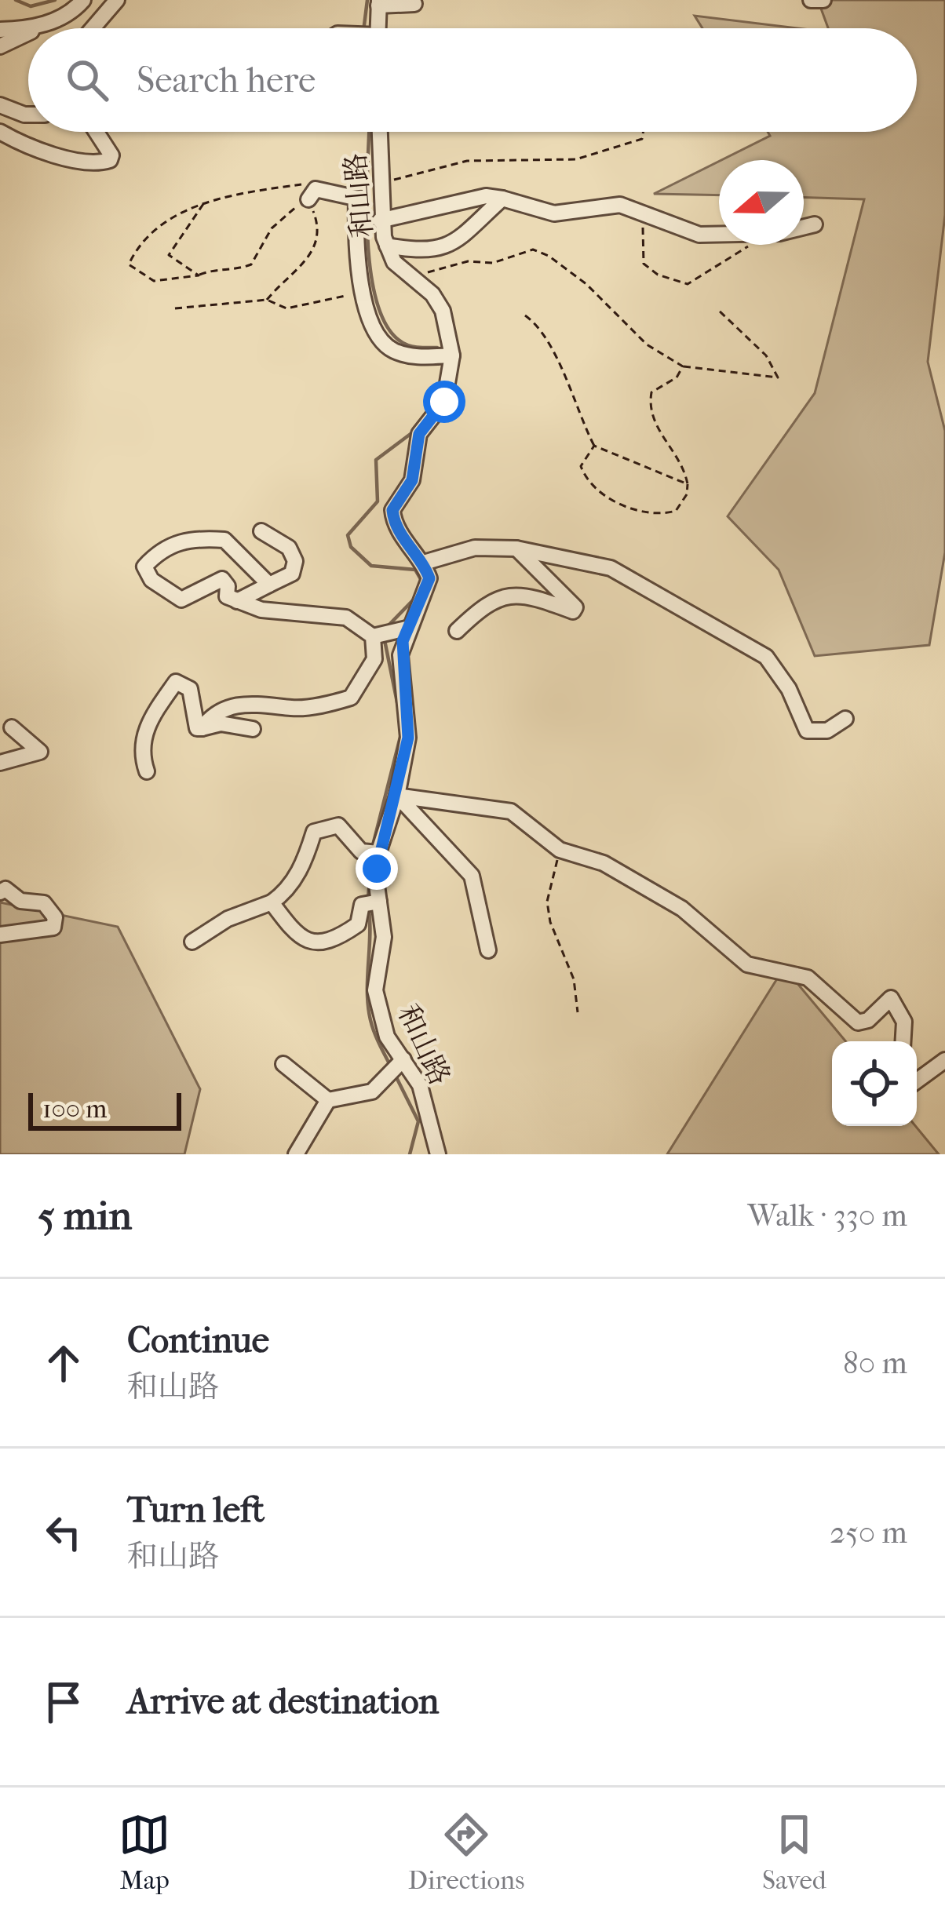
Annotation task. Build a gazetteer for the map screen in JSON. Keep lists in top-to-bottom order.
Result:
{
  "streets": {
    "street": ["和山路"]
  },
  "scale_bar": "100 m",
  "north": "left",
  "page": {
    "search": "Search here",
    "scale": "100 m",
    "heading": ["5 min", "Walk · 330 m"],
    "list": [
      ["Continue", "和山路", "80 m"],
      ["Turn left", "和山路", "250 m"],
      "Arrive at destination"
    ],
    "nav": ["Map", "Directions", "Saved"]
  }
}
